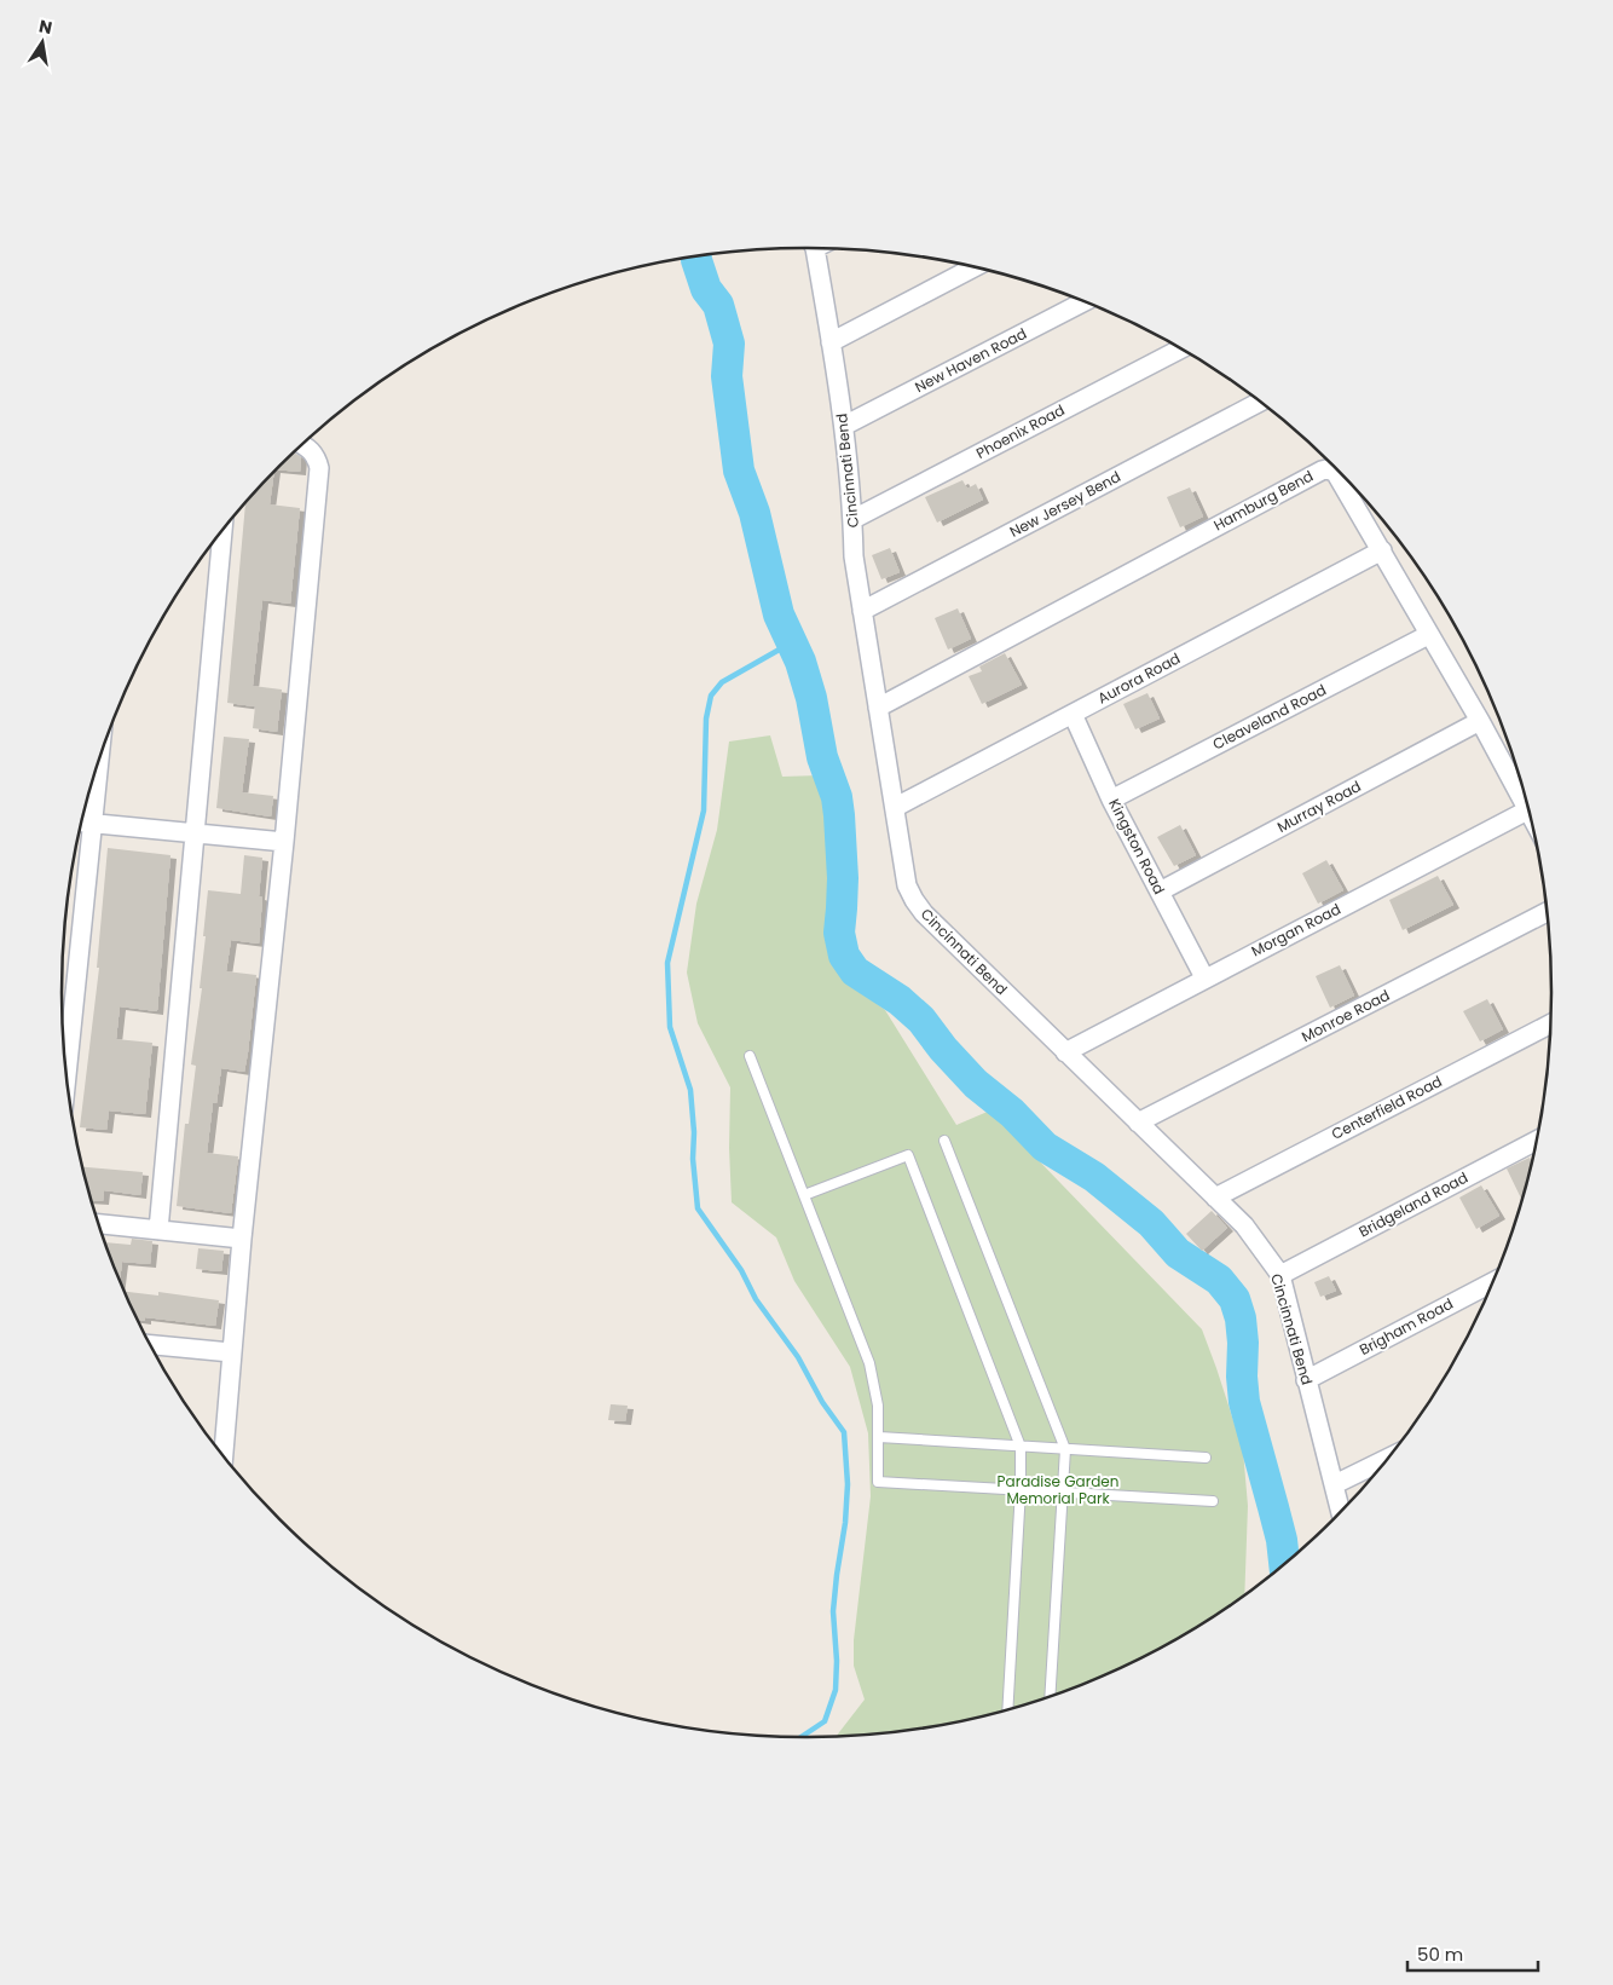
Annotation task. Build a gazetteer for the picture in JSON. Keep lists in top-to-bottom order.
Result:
{
  "streets": {
    "street": [
      "New Haven Road",
      "Phoenix Road",
      "Cincinnati Bend",
      "Hamburg Bend",
      "New Jersey Bend",
      "Aurora Road",
      "Cleaveland Road",
      "Murray Road",
      "Kingston Road",
      "Morgan Road",
      "Monroe Road",
      "Centerfield Road",
      "Bridgeland Road",
      "Brigham Road"
    ]
  },
  "crossings": [
    ["New Haven Road", "Cincinnati Bend"],
    ["Phoenix Road", "Cincinnati Bend"],
    ["Cincinnati Bend", "Hamburg Bend"],
    ["Cincinnati Bend", "New Jersey Bend"],
    ["Cincinnati Bend", "Aurora Road"],
    ["Cincinnati Bend", "Morgan Road"],
    ["Cincinnati Bend", "Monroe Road"],
    ["Cincinnati Bend", "Centerfield Road"],
    ["Cincinnati Bend", "Bridgeland Road"],
    ["Cincinnati Bend", "Brigham Road"],
    ["Hamburg Bend", "Aurora Road"],
    ["Hamburg Bend", "Cleaveland Road"],
    ["Hamburg Bend", "Murray Road"],
    ["Hamburg Bend", "Morgan Road"],
    ["Aurora Road", "Kingston Road"],
    ["Cleaveland Road", "Kingston Road"],
    ["Murray Road", "Kingston Road"],
    ["Kingston Road", "Morgan Road"]
  ],
  "parks": ["Paradise Garden Memorial Park"],
  "scale_bar": "50 m",
  "north": "top"
}
